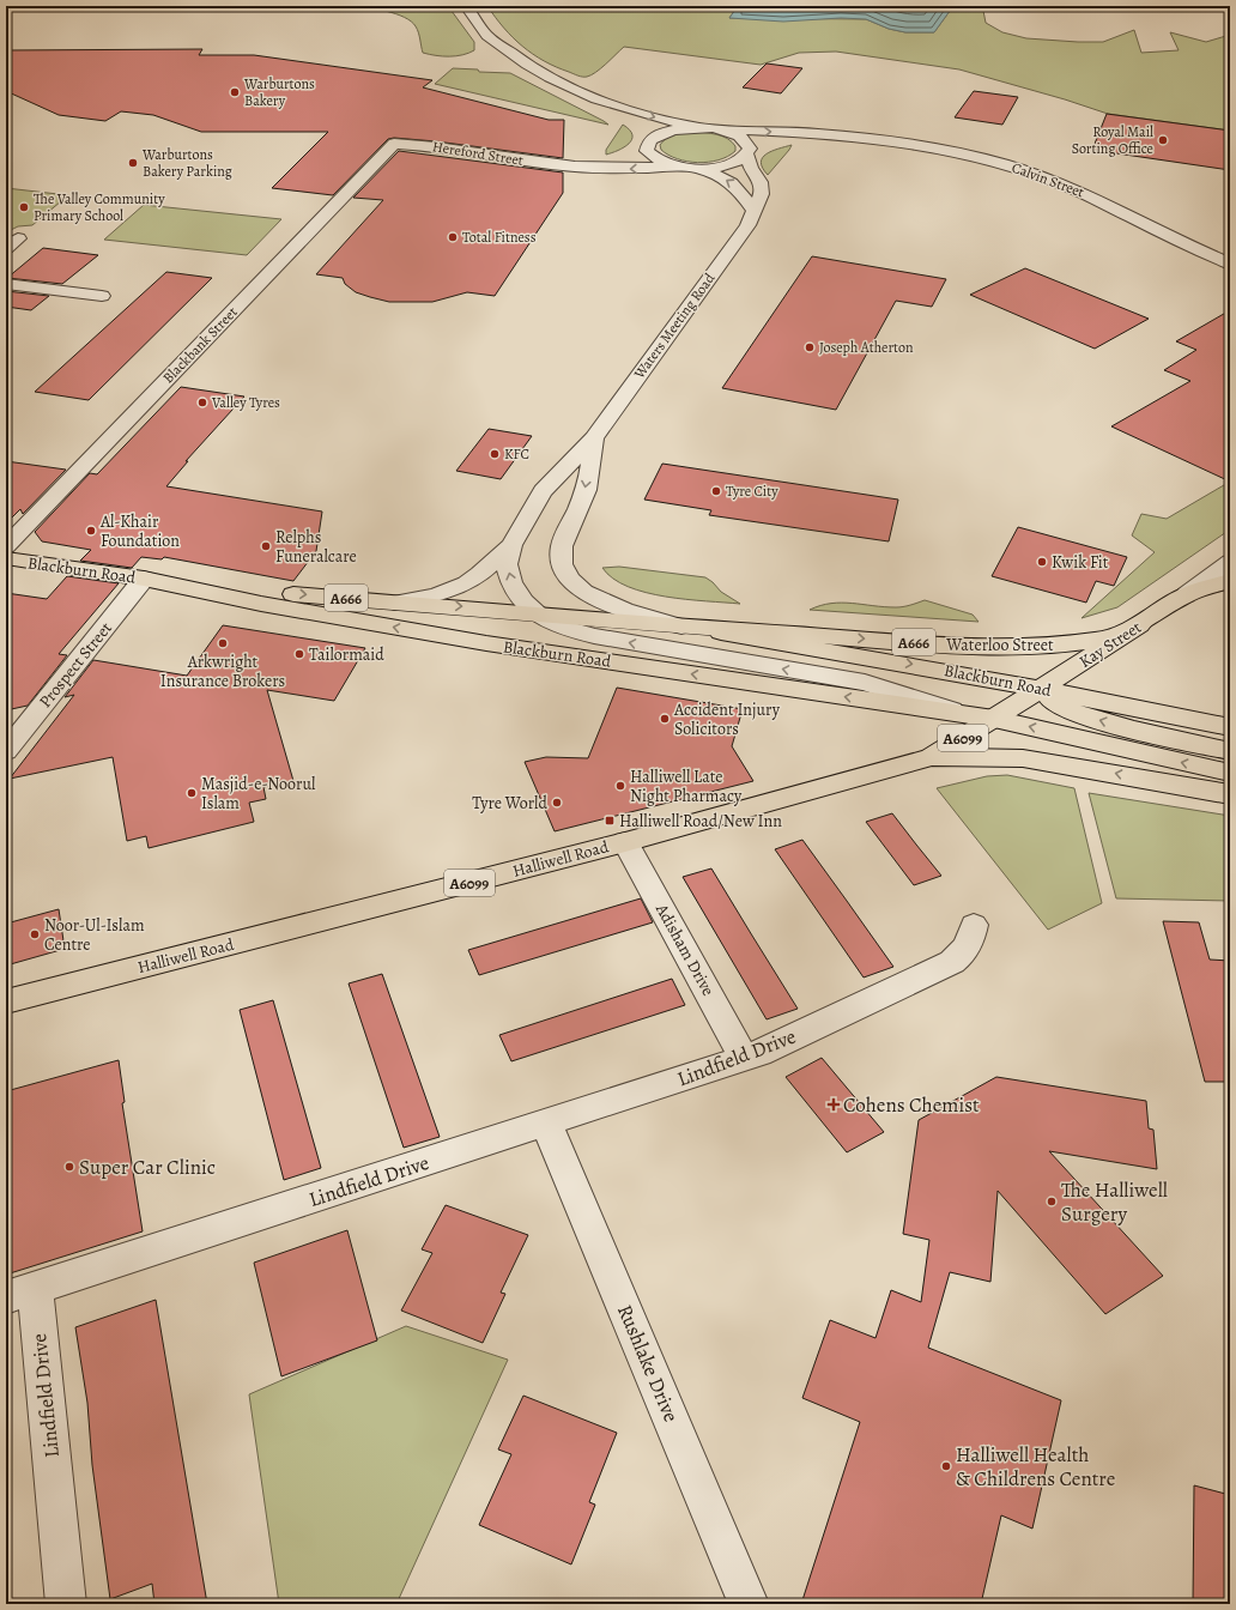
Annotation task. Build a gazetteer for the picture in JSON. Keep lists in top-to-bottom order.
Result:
{
  "streets": {
    "main road": [
      "Blackburn Road",
      "A666",
      "Waterloo Street",
      "Kay Street",
      "A6099",
      "Halliwell Road"
    ],
    "street": [
      "Hereford Street",
      "Calvin Street",
      "Waters Meeting Road",
      "Blackbank Street",
      "Prospect Street",
      "Adisham Drive",
      "Lindfield Drive",
      "Rushlake Drive"
    ]
  },
  "crossings": [
    ["Hereford Street", "Calvin Street"],
    ["Hereford Street", "Blackbank Street"],
    ["Calvin Street", "Waters Meeting Road"],
    ["Waters Meeting Road", "Blackburn Road"],
    ["Waters Meeting Road", "Waterloo Street"],
    ["Blackburn Road", "Waterloo Street"],
    ["Blackburn Road", "Kay Street"],
    ["Blackburn Road", "Prospect Street"],
    ["Blackburn Road", "Halliwell Road"],
    ["Waterloo Street", "Kay Street"],
    ["Kay Street", "Halliwell Road"],
    ["Halliwell Road", "Adisham Drive"],
    ["Adisham Drive", "Lindfield Drive"],
    ["Lindfield Drive", "Rushlake Drive"]
  ],
  "places": {
    "other": [
      "Warburtons Bakery",
      "Royal Mail Sorting Office",
      "Warburtons Bakery Parking",
      "The Valley Community Primary School",
      "Total Fitness",
      "Joseph Atherton",
      "Valley Tyres",
      "KFC",
      "Tyre City",
      "Al-Khair Foundation",
      "Relphs Funeralcare",
      "Kwik Fit",
      "Arkwright Insurance Brokers",
      "Tailormaid",
      "Accident Injury Solicitors",
      "Halliwell Late Night Pharmacy",
      "Masjid-e-Noorul Islam",
      "Tyre World",
      "Noor-Ul-Islam Centre",
      "Super Car Clinic",
      "The Halliwell Surgery",
      "Halliwell Health & Childrens Centre"
    ],
    "transit": ["Halliwell Road/New Inn"],
    "health": ["Cohens Chemist"]
  }
}
